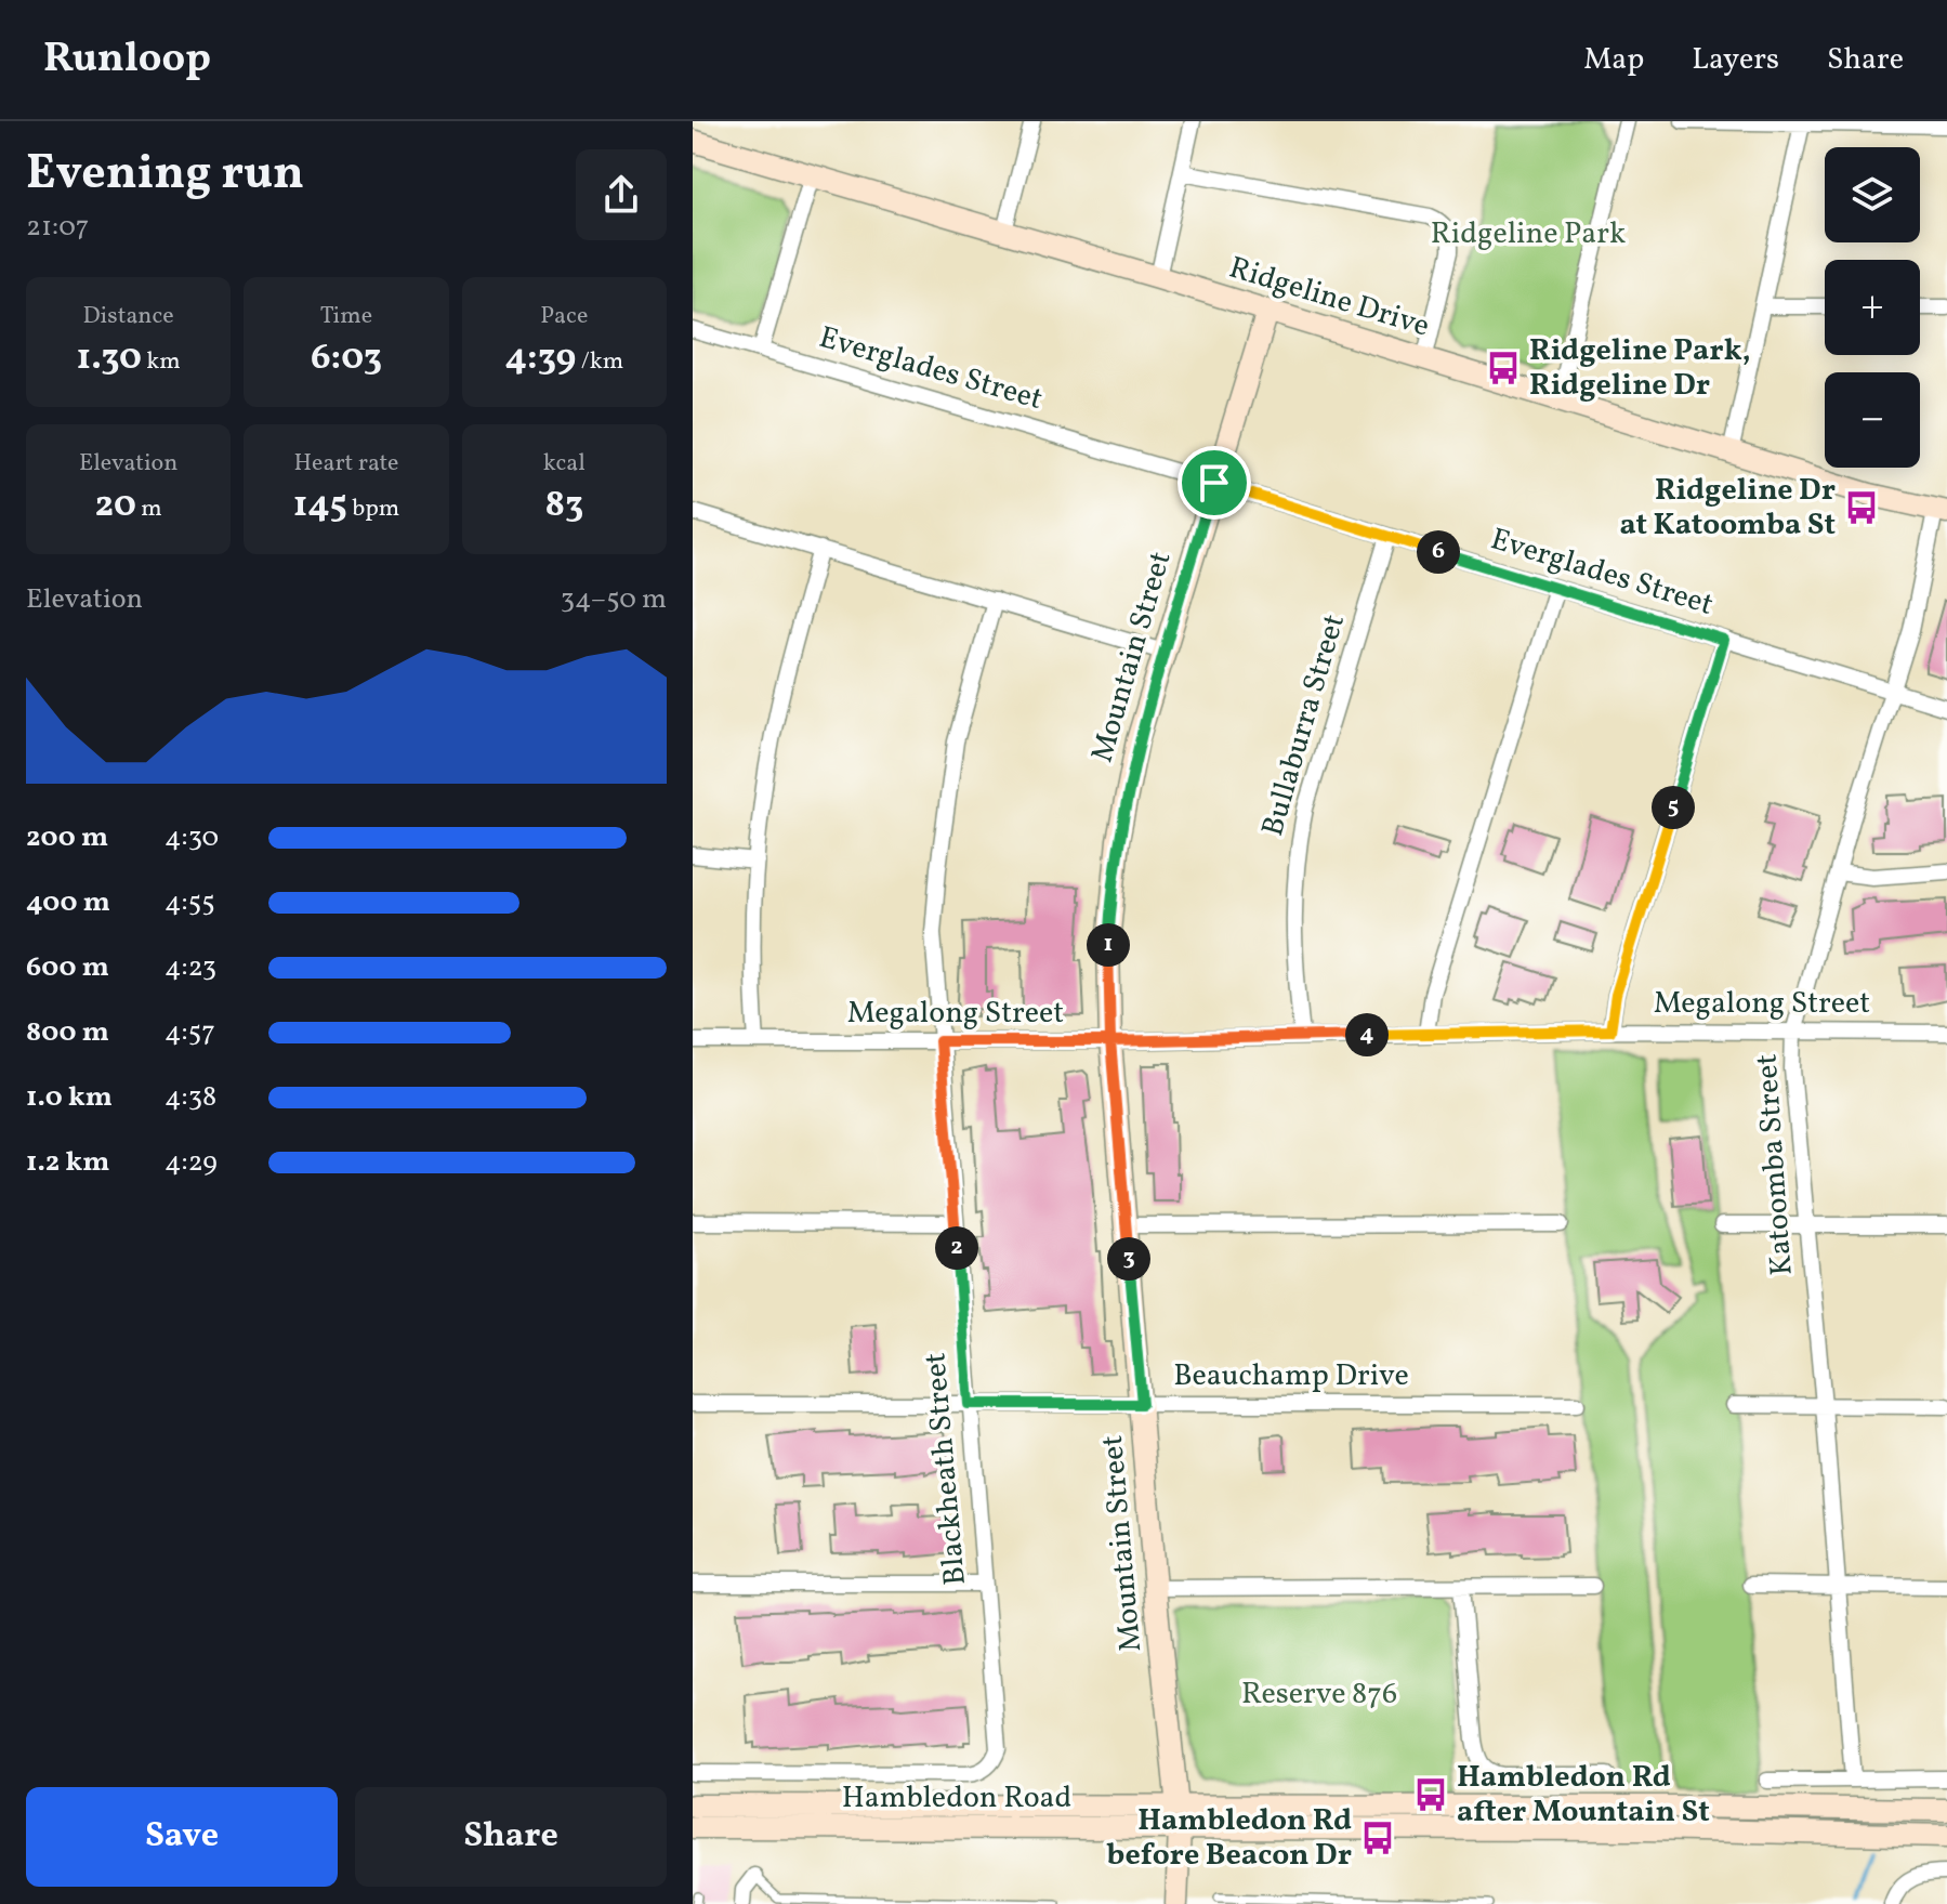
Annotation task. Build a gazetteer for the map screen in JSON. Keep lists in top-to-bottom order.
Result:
{
  "streets": {
    "street": [
      "Ridgeline Drive",
      "Everglades Street",
      "Mountain Street",
      "Bullaburra Street",
      "Megalong Street",
      "Katoomba Street",
      "Beauchamp Drive",
      "Blackheath Street",
      "Hambledon Road"
    ]
  },
  "crossings": [
    ["Ridgeline Drive", "Mountain Street"],
    ["Ridgeline Drive", "Katoomba Street"],
    ["Everglades Street", "Mountain Street"],
    ["Everglades Street", "Bullaburra Street"],
    ["Everglades Street", "Katoomba Street"],
    ["Mountain Street", "Megalong Street"],
    ["Mountain Street", "Beauchamp Drive"],
    ["Mountain Street", "Hambledon Road"],
    ["Bullaburra Street", "Megalong Street"],
    ["Megalong Street", "Katoomba Street"],
    ["Megalong Street", "Blackheath Street"],
    ["Beauchamp Drive", "Blackheath Street"]
  ],
  "parks": ["Ridgeline Park", "Reserve 876"],
  "places": {
    "bus stop": [
      "Ridgeline Park, Ridgeline Dr",
      "Ridgeline Dr at Katoomba St",
      "Hambledon Rd after Mountain St",
      "Hambledon Rd before Beacon Dr"
    ]
  },
  "page": {
    "header": "Runloop",
    "nav": ["Map", "Layers", "Share"],
    "heading": ["Evening run", "21:07"],
    "map_buttons": ["+", "−"],
    "stats": [
      ["Distance", "1.30 km"],
      ["Time", "6:03"],
      ["Pace", "4:39 /km"],
      ["Elevation", "20 m"],
      ["Heart rate", "145 bpm"],
      ["kcal", "83"]
    ],
    "pins": [
      "6",
      "5",
      "1",
      "4",
      "2",
      "3"
    ],
    "chart": ["Elevation", "34–50 m"],
    "list": [
      {
        "name": "200 m",
        "note": "4:30"
      },
      {
        "name": "400 m",
        "note": "4:55"
      },
      {
        "name": "600 m",
        "note": "4:23"
      },
      {
        "name": "800 m",
        "note": "4:57"
      },
      {
        "name": "1.0 km",
        "note": "4:38"
      },
      {
        "name": "1.2 km",
        "note": "4:29"
      }
    ],
    "buttons": ["Save", "Share"]
  }
}
